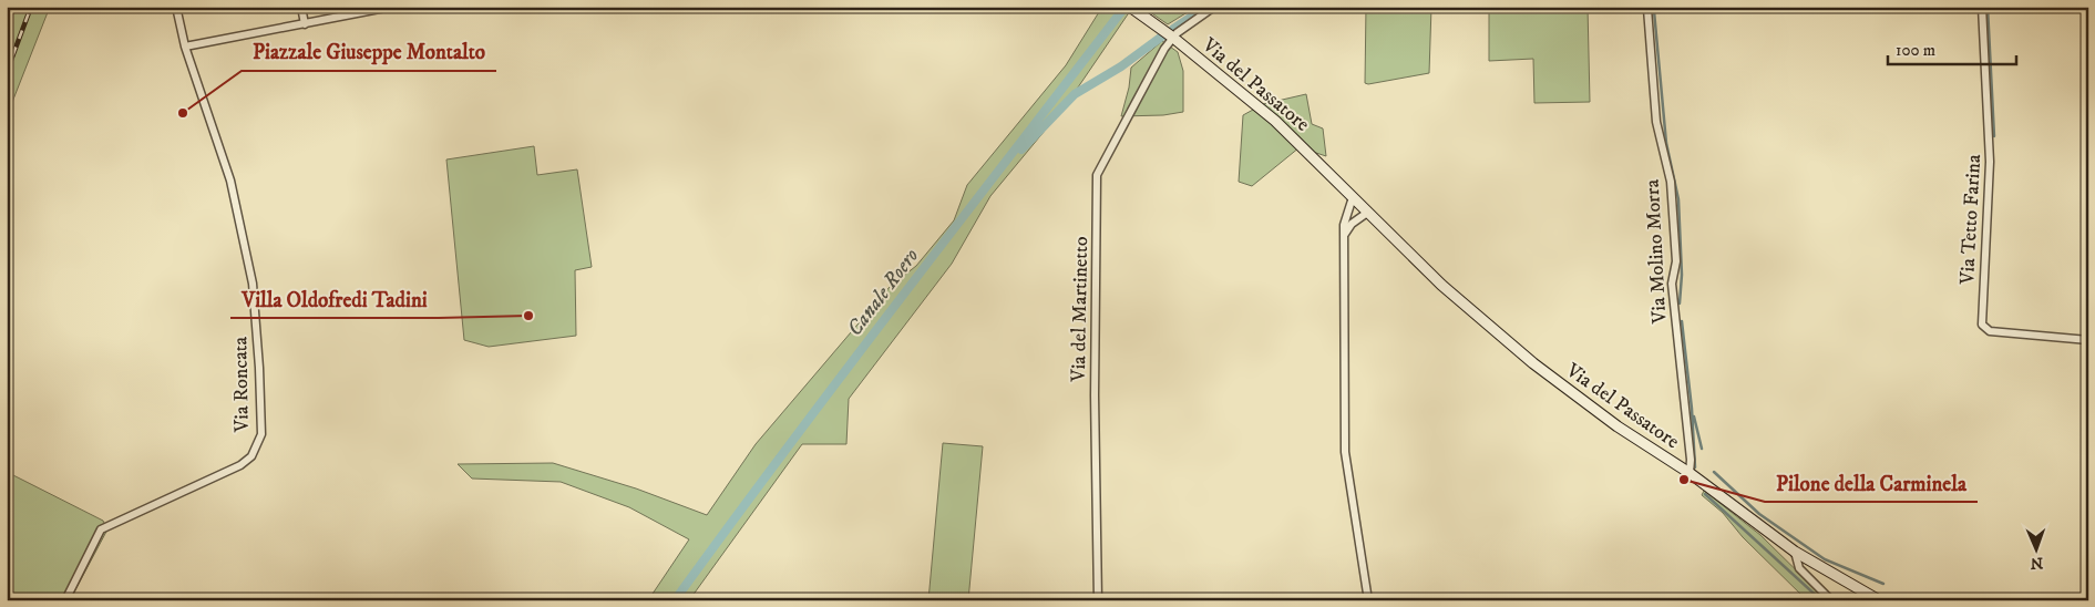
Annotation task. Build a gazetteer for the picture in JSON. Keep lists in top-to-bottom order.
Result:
{
  "streets": {
    "street": [
      "Via del Passatore",
      "Via Tetto Farina",
      "Via Molino Morra",
      "Via del Martinetto",
      "Via Roncata"
    ]
  },
  "crossings": [
    ["Via del Passatore", "Via Molino Morra"],
    ["Via del Passatore", "Via del Martinetto"]
  ],
  "water": ["Canale Roero"],
  "places": ["Piazzale Giuseppe Montalto", "Villa Oldofredi Tadini", "Pilone della Carminela"],
  "scale_bar": "100 m",
  "north": "bottom"
}
